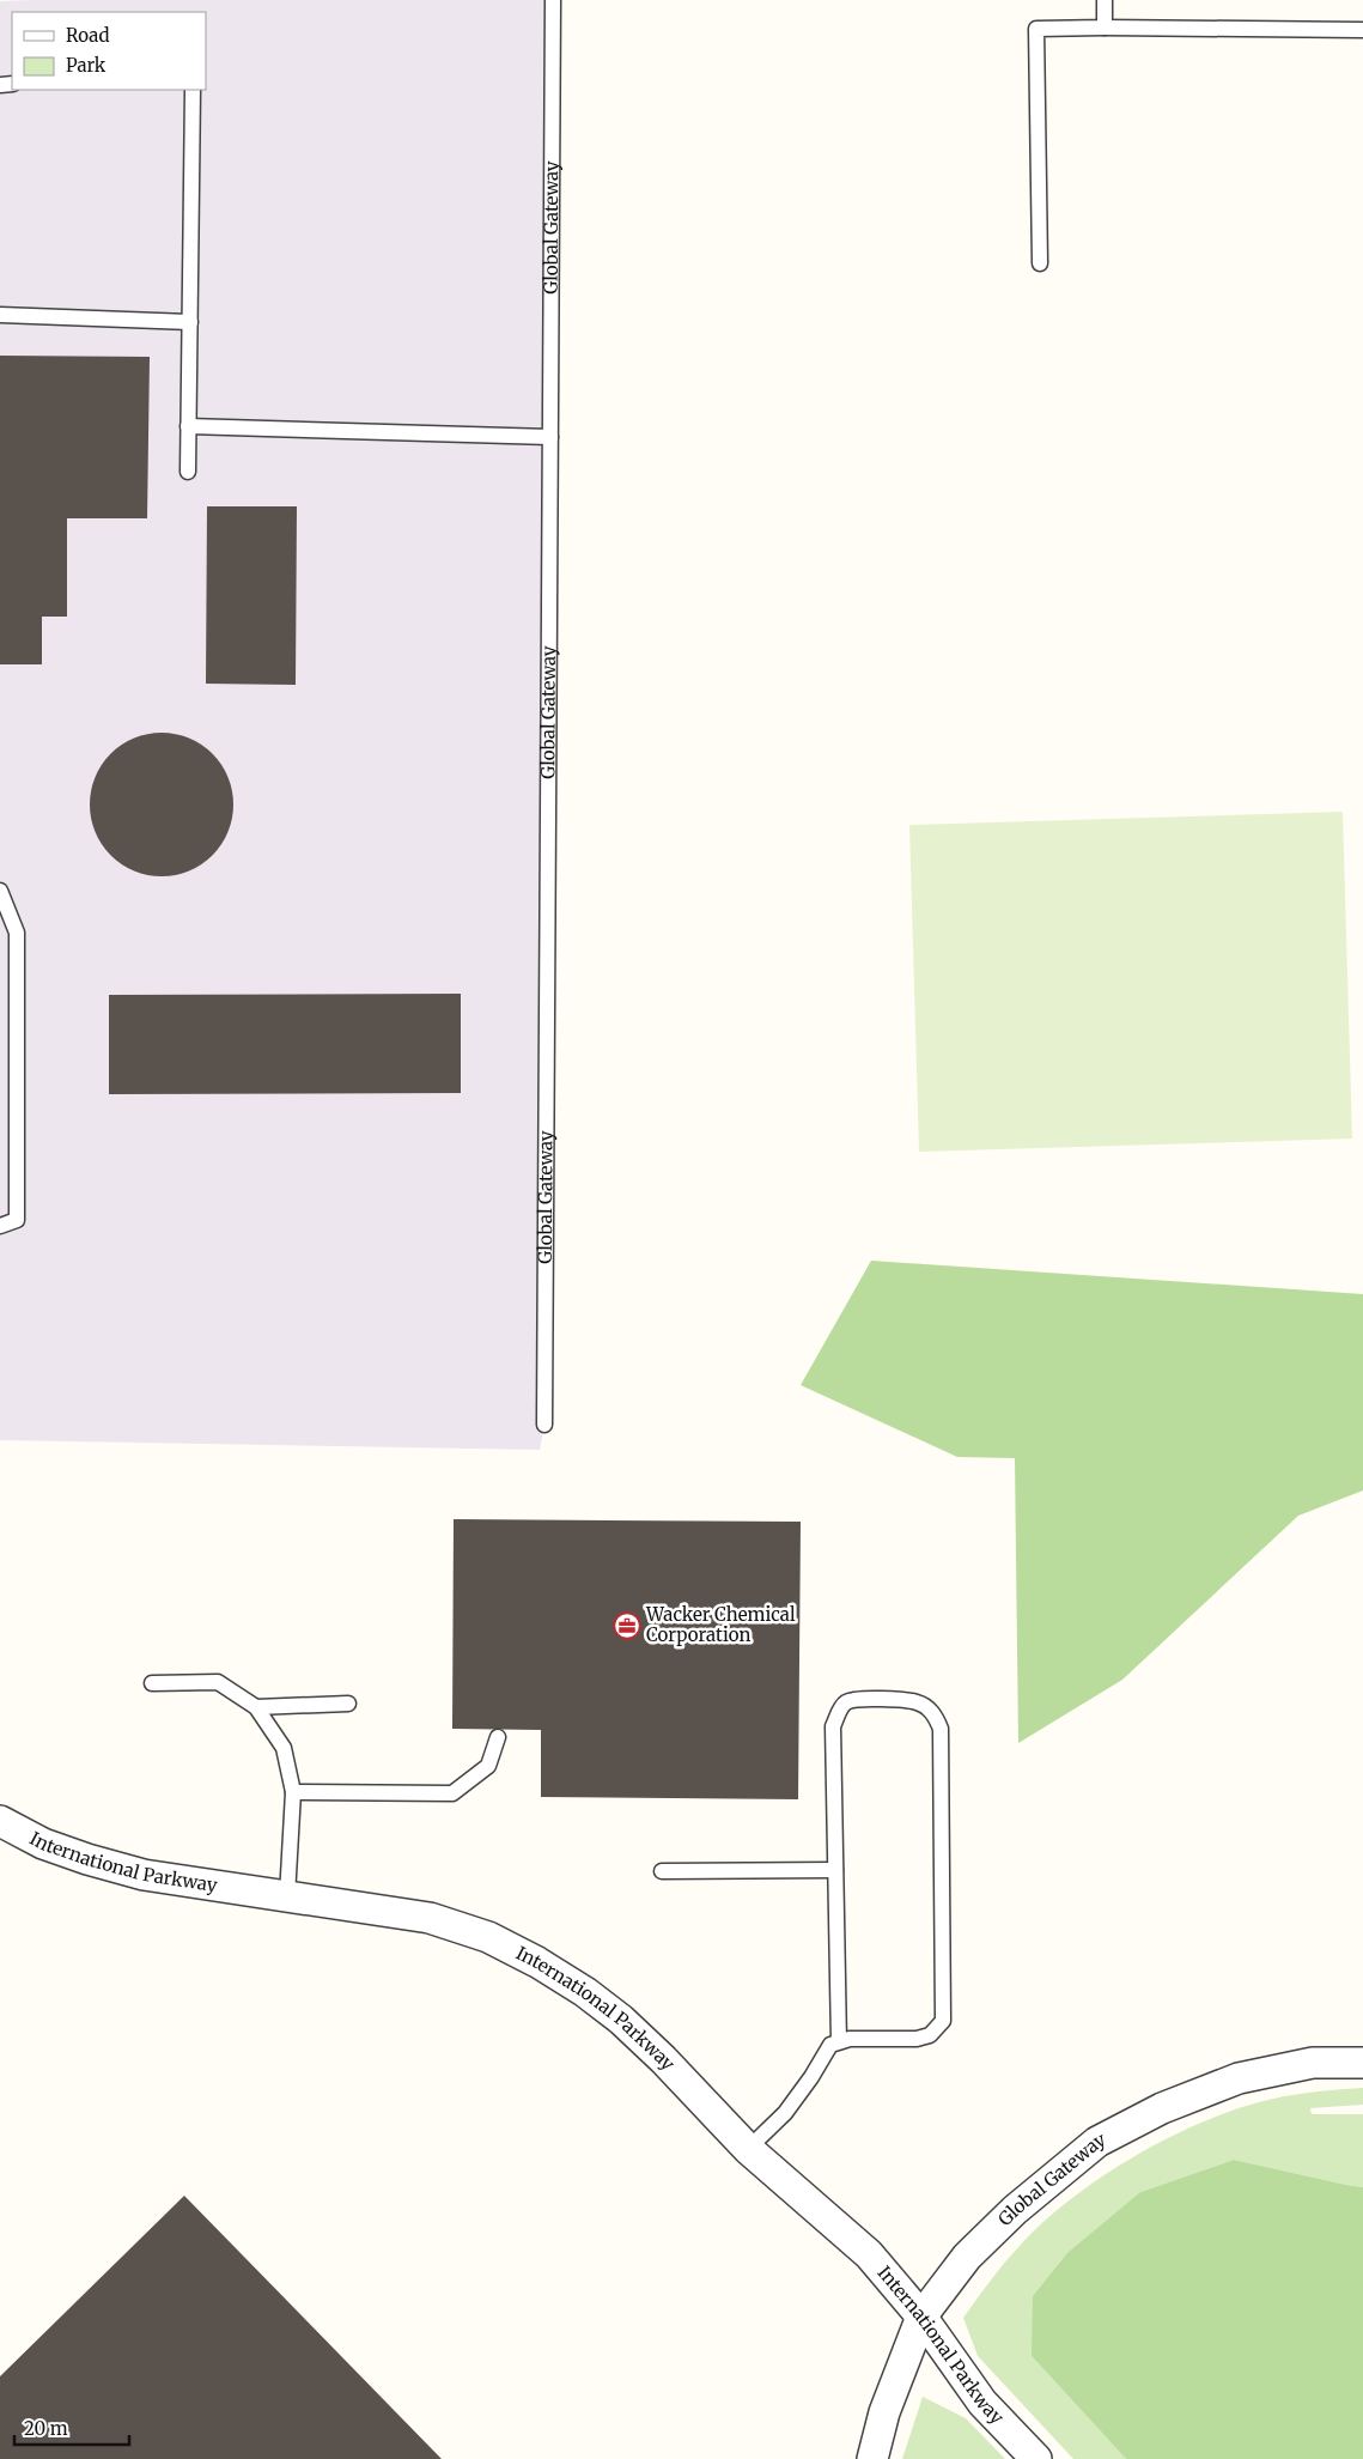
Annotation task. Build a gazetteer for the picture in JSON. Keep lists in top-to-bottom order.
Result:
{
  "streets": {
    "street": ["Global Gateway", "International Parkway"]
  },
  "crossings": [
    ["Global Gateway", "International Parkway"]
  ],
  "places": {
    "office": ["Wacker Chemical Corporation"]
  },
  "legend": ["Road", "Park"],
  "scale_bar": "20 m"
}
